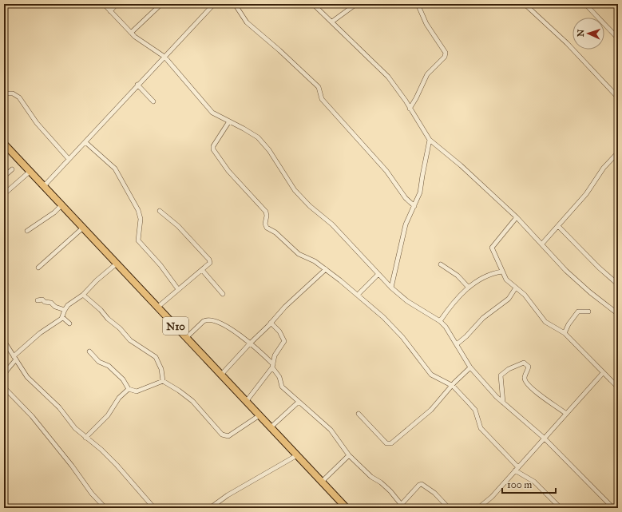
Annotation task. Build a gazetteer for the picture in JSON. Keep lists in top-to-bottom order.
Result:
{
  "streets": {
    "main road": ["N10"]
  },
  "scale_bar": "100 m",
  "north": "left"
}
